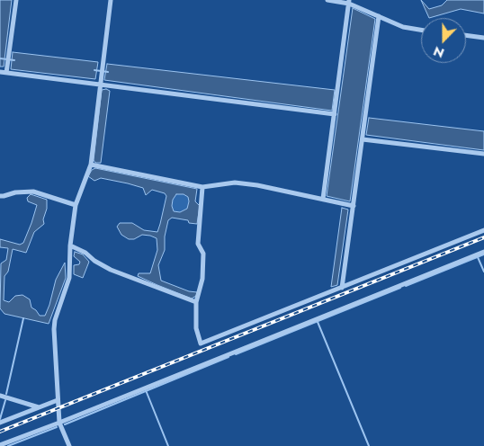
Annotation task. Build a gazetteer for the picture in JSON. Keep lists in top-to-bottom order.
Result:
{
  "north": "bottom"
}
